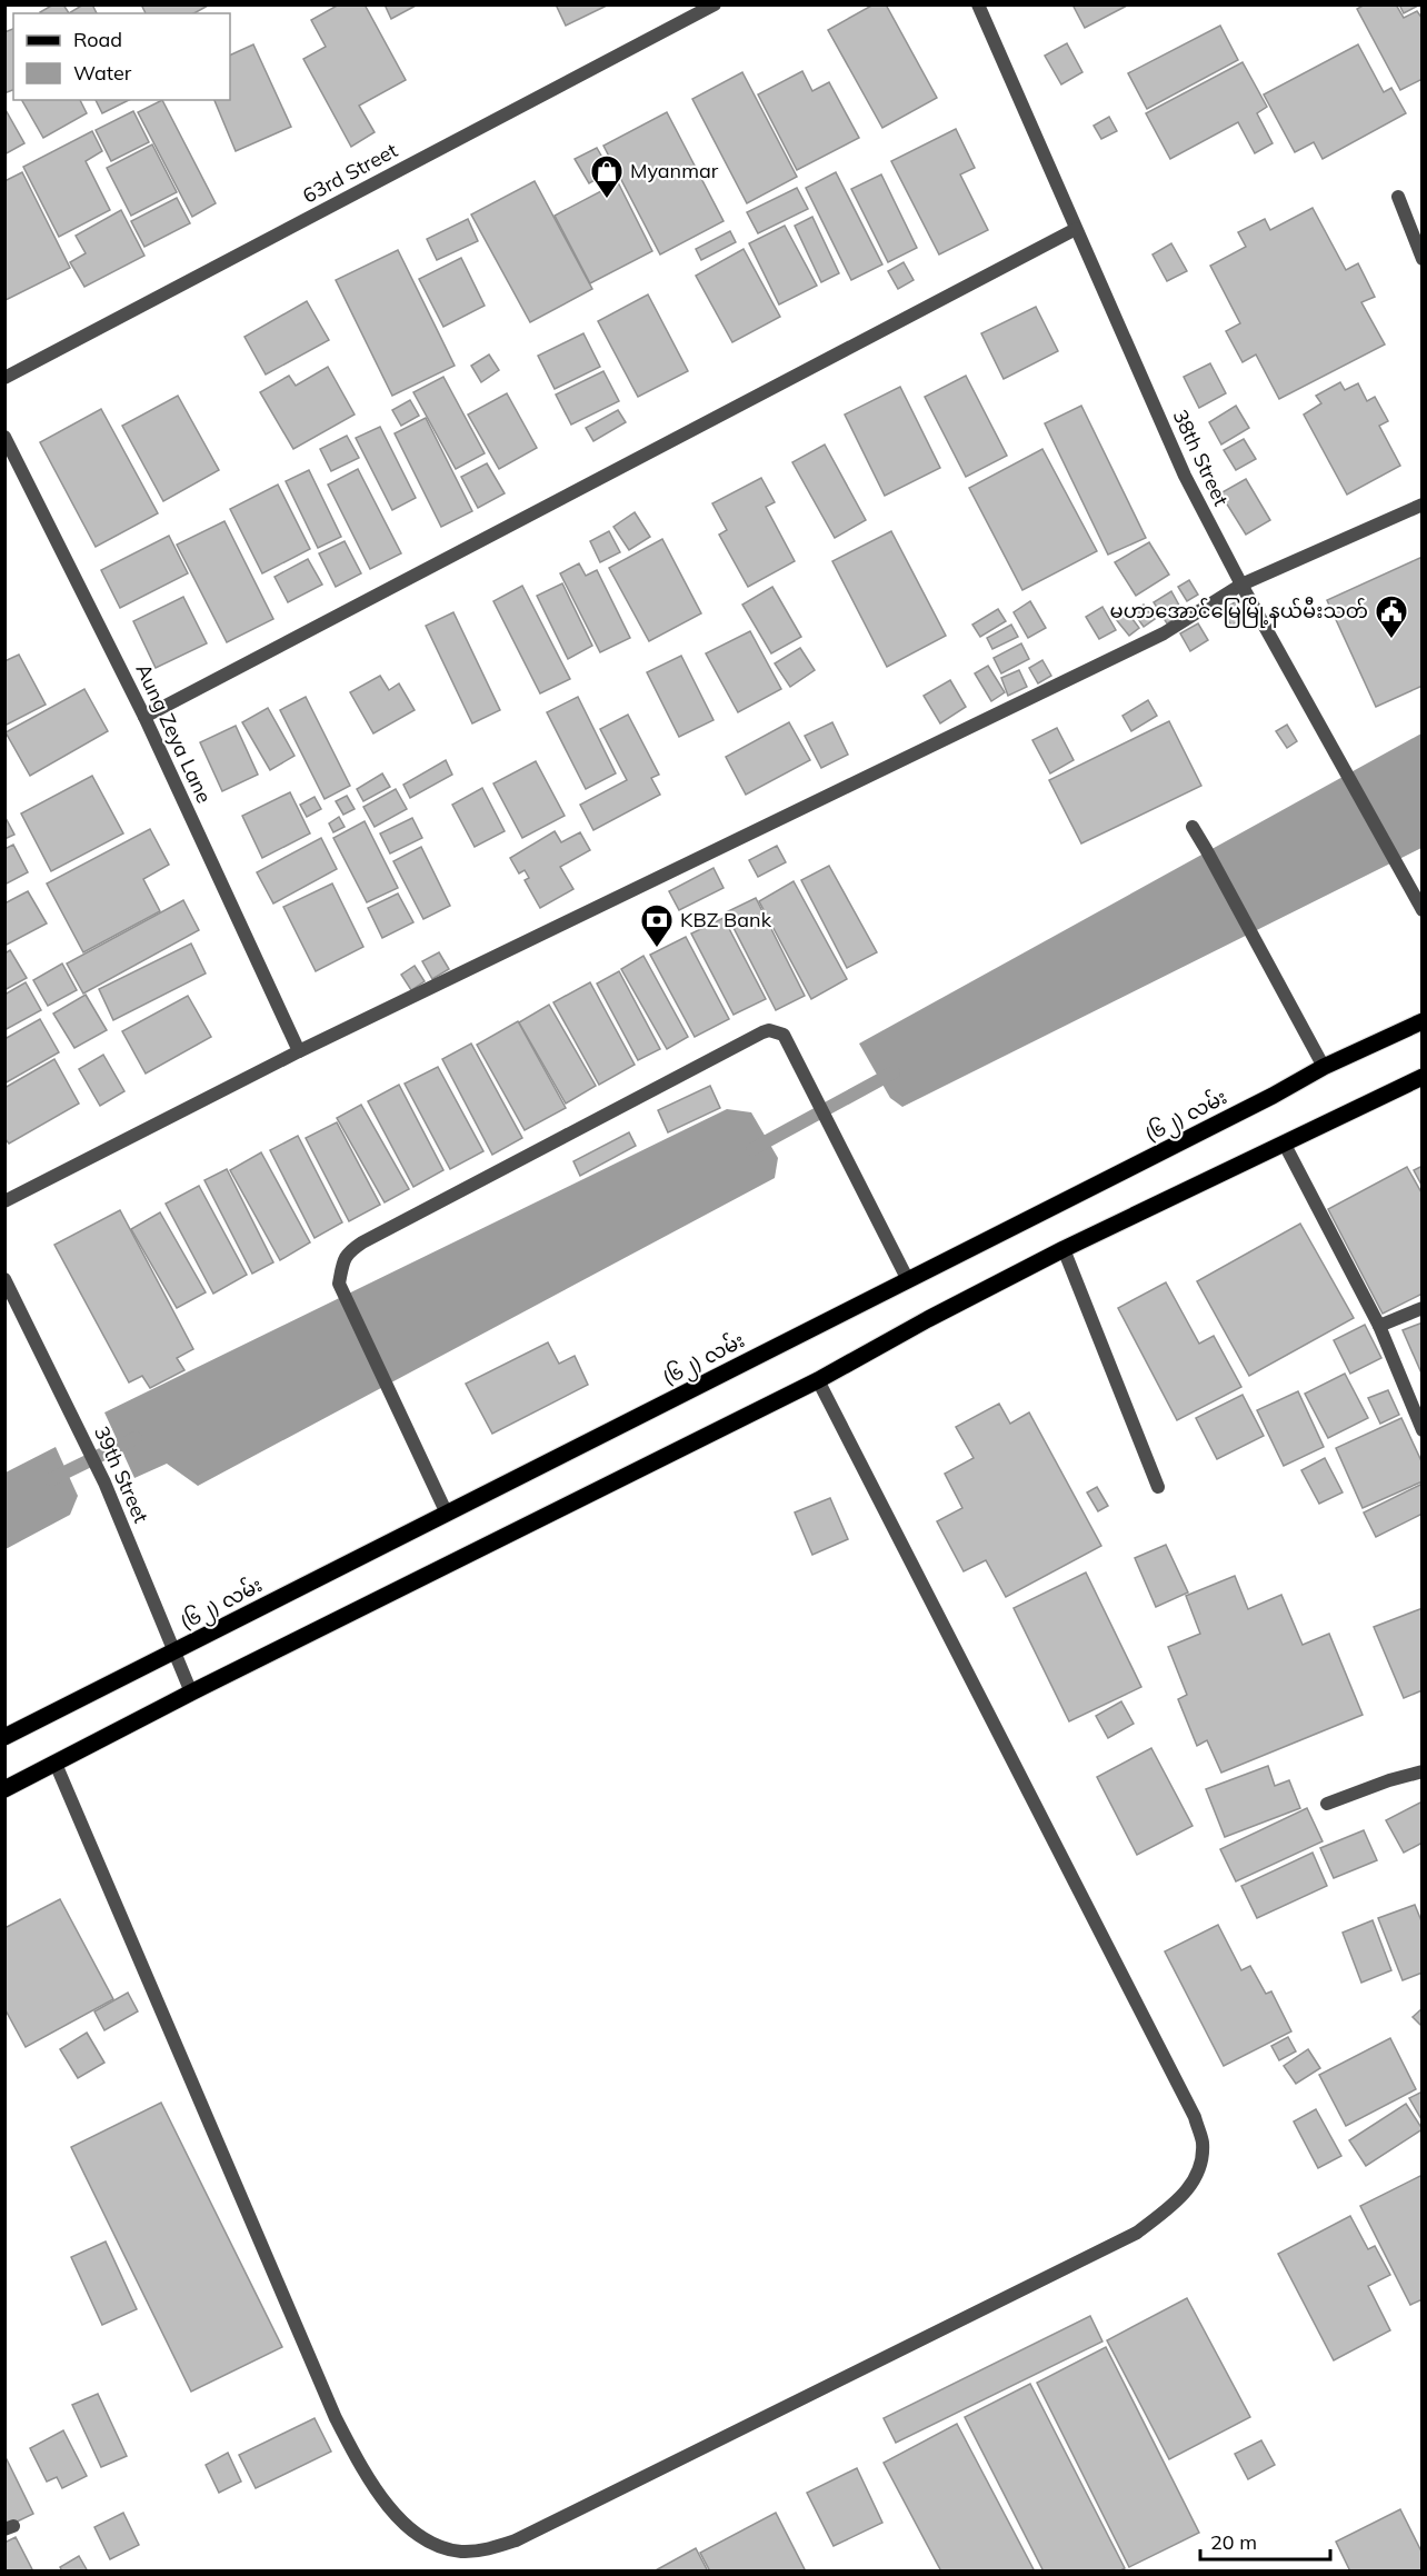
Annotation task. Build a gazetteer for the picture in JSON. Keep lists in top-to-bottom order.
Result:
{
  "streets": {
    "main road": ["(၆၂) လမ်း"],
    "street": [
      "63rd Street",
      "38th Street",
      "Aung Zeya Lane",
      "39th Street"
    ]
  },
  "crossings": [
    ["(၆၂) လမ်း", "39th Street"]
  ],
  "places": {
    "shop": ["Myanmar"],
    "public building": ["မဟာအောင်မြေမြို့နယ်မီးသတ်"],
    "bank": ["KBZ Bank"]
  },
  "legend": ["Road", "Water"],
  "scale_bar": "20 m"
}
